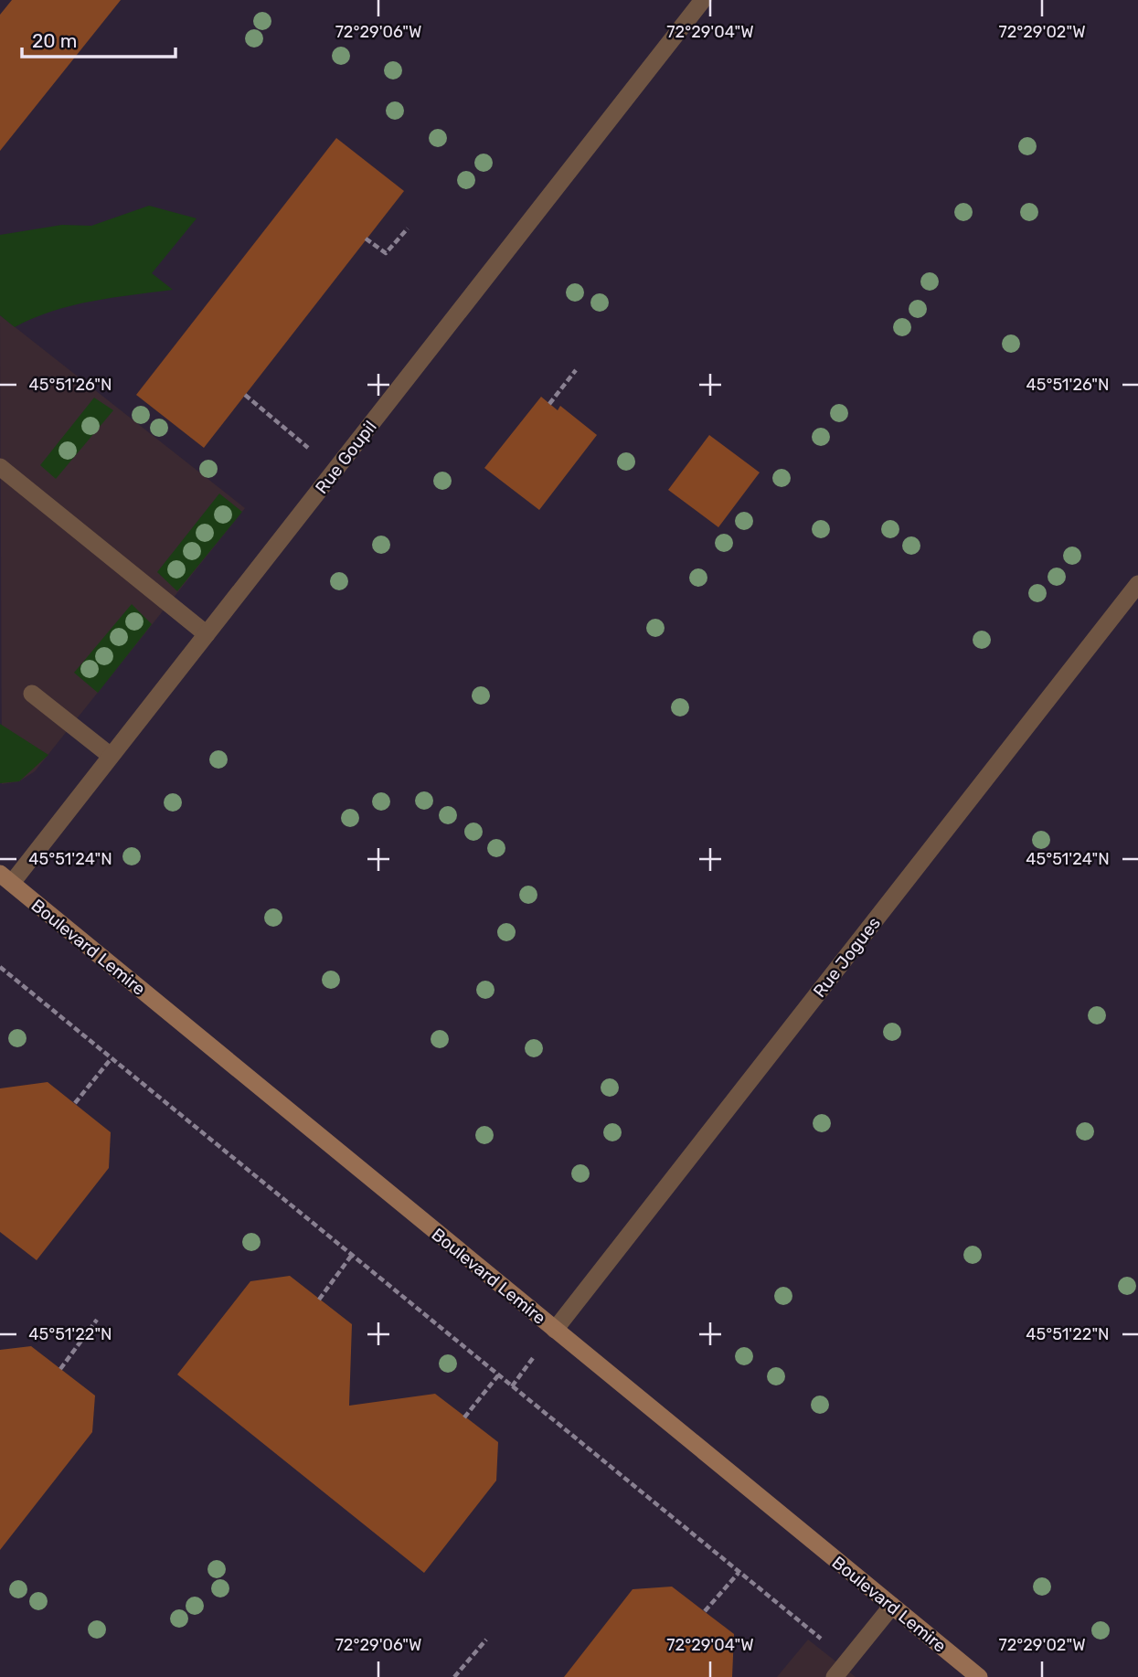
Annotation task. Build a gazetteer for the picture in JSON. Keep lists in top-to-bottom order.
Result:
{
  "streets": {
    "main road": ["Boulevard Lemire"],
    "street": ["Rue Goupil", "Rue Jogues"]
  },
  "crossings": [
    ["Rue Goupil", "Boulevard Lemire"],
    ["Boulevard Lemire", "Rue Jogues"]
  ],
  "scale_bar": "20 m",
  "coordinates": [
    "72°29'06\"W",
    "72°29'04\"W",
    "72°29'02\"W",
    "45°51'26\"N",
    "45°51'24\"N",
    "45°51'22\"N"
  ]
}
